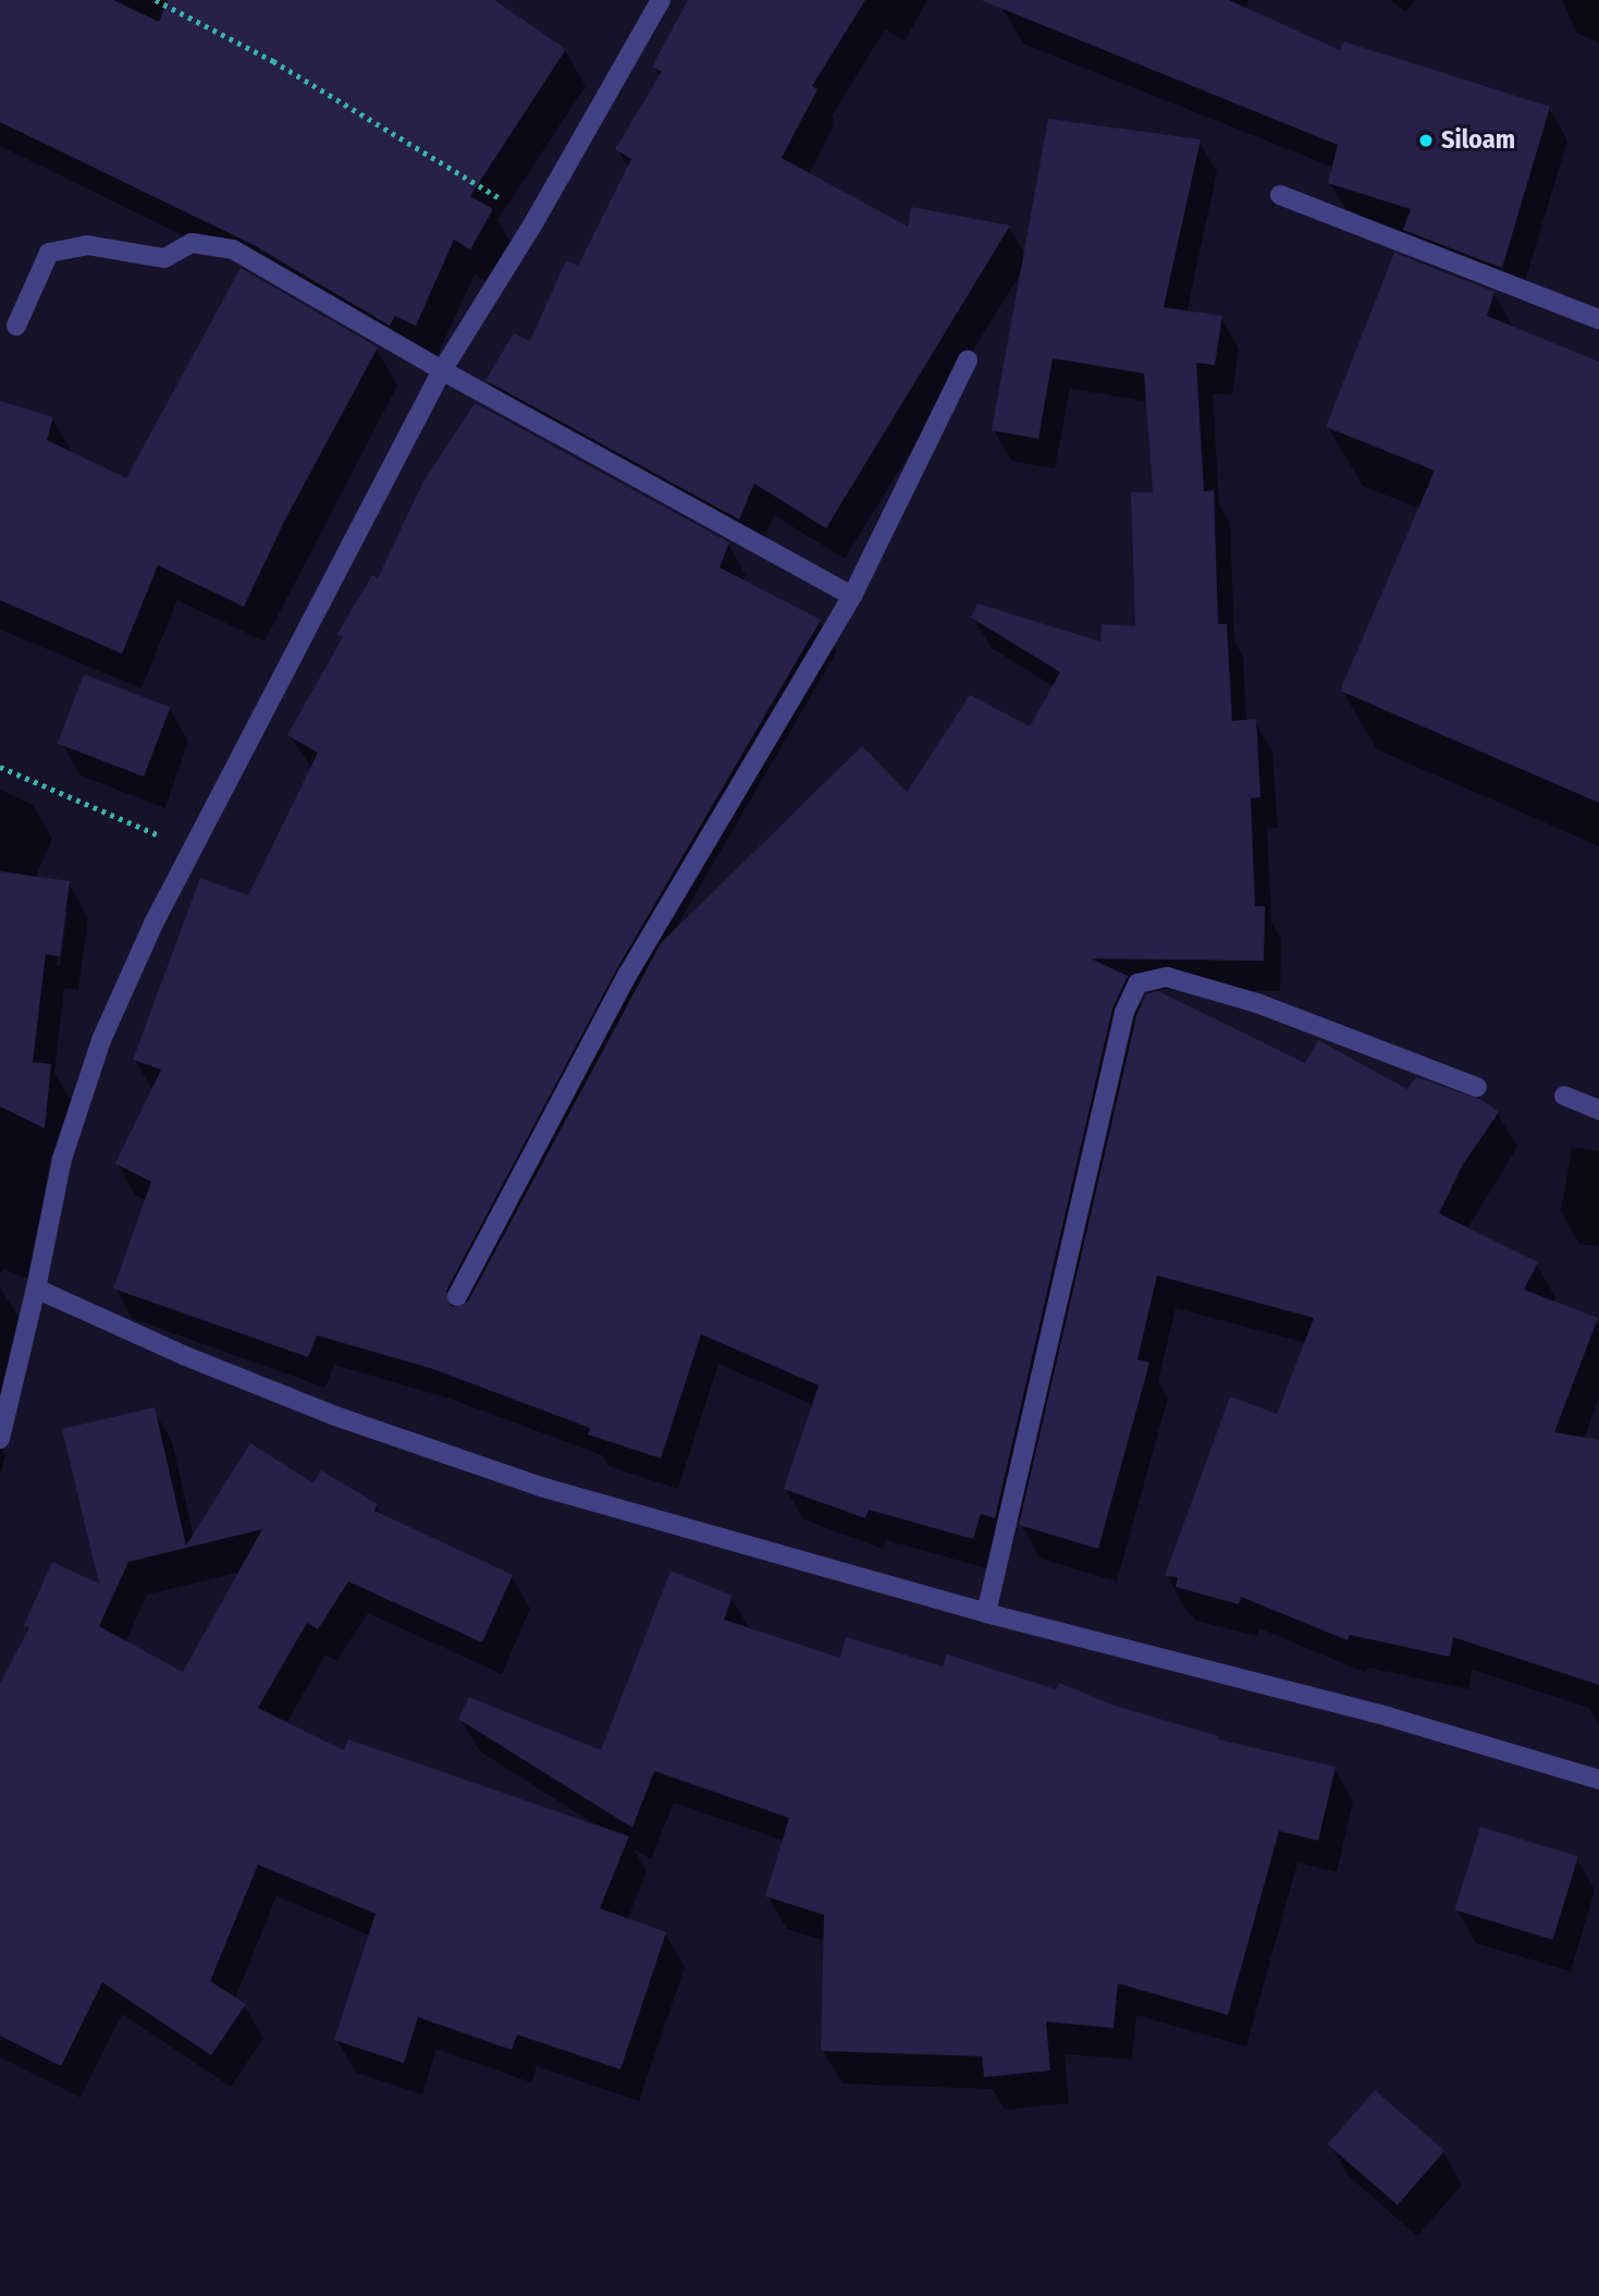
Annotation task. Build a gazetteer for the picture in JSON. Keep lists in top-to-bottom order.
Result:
{
  "places": ["Siloam"]
}
